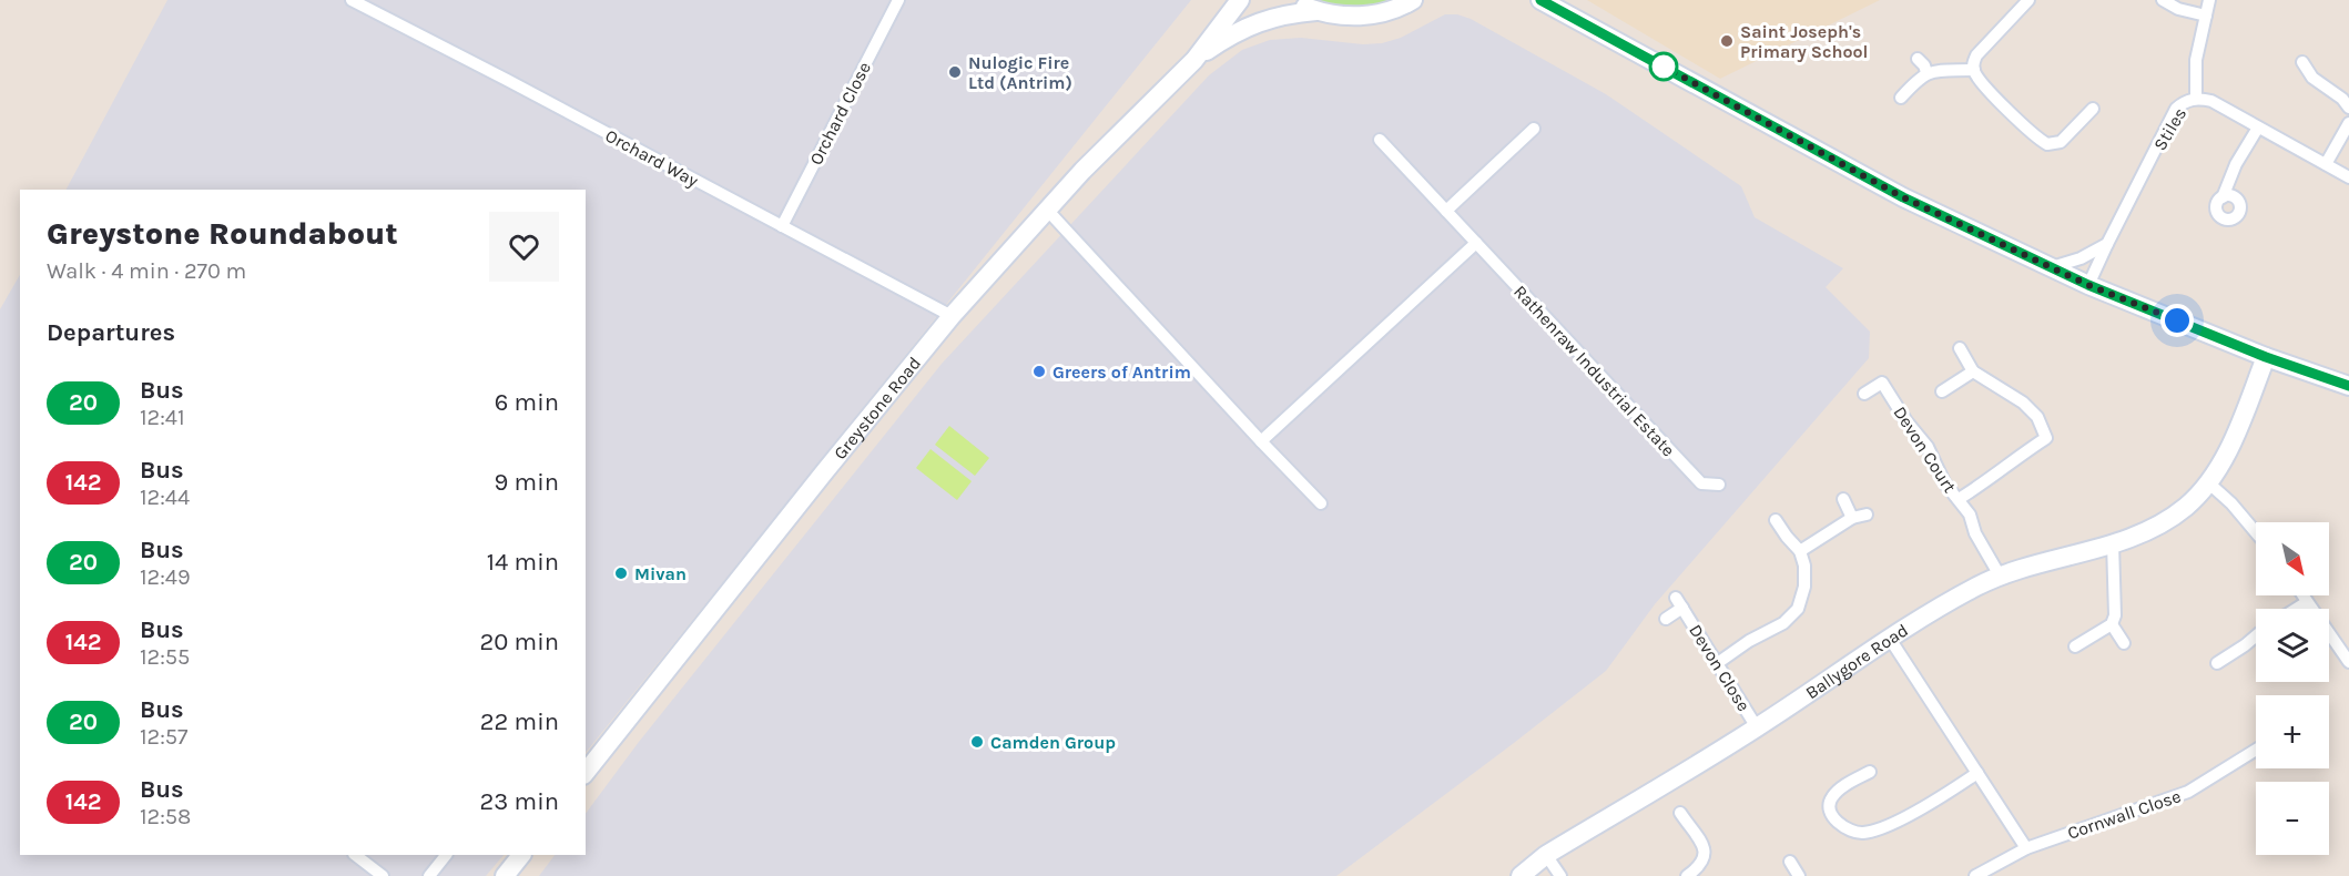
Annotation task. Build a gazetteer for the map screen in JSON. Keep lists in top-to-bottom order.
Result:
{
  "streets": {
    "main road": ["Greystone Road", "Ballygore Road"],
    "street": [
      "Orchard Close",
      "Stiles",
      "Orchard Way",
      "Rathenraw Industrial Estate",
      "Devon Court",
      "Devon Close",
      "Cornwall Close"
    ]
  },
  "crossings": [
    ["Orchard Close", "Orchard Way"],
    ["Orchard Way", "Greystone Road"],
    ["Devon Court", "Ballygore Road"],
    ["Ballygore Road", "Devon Close"]
  ],
  "places": [
    "Saint Joseph's Primary School",
    "Nulogic Fire Ltd (Antrim)",
    "Greers of Antrim",
    "Mivan",
    "Camden Group"
  ],
  "lines": ["bus line 20"],
  "north": "bottom right",
  "page": {
    "heading": [
      ["Greystone Roundabout", "Walk · 4 min · 270 m"],
      "Departures"
    ],
    "list": [
      {
        "mark": "20",
        "name": "Bus",
        "note": "12:41",
        "value": "6 min"
      },
      {
        "mark": "142",
        "name": "Bus",
        "note": "12:44",
        "value": "9 min"
      },
      {
        "mark": "20",
        "name": "Bus",
        "note": "12:49",
        "value": "14 min"
      },
      {
        "mark": "142",
        "name": "Bus",
        "note": "12:55",
        "value": "20 min"
      },
      {
        "mark": "20",
        "name": "Bus",
        "note": "12:57",
        "value": "22 min"
      },
      {
        "mark": "142",
        "name": "Bus",
        "note": "12:58",
        "value": "23 min"
      }
    ],
    "map_buttons": ["+", "−"]
  }
}
